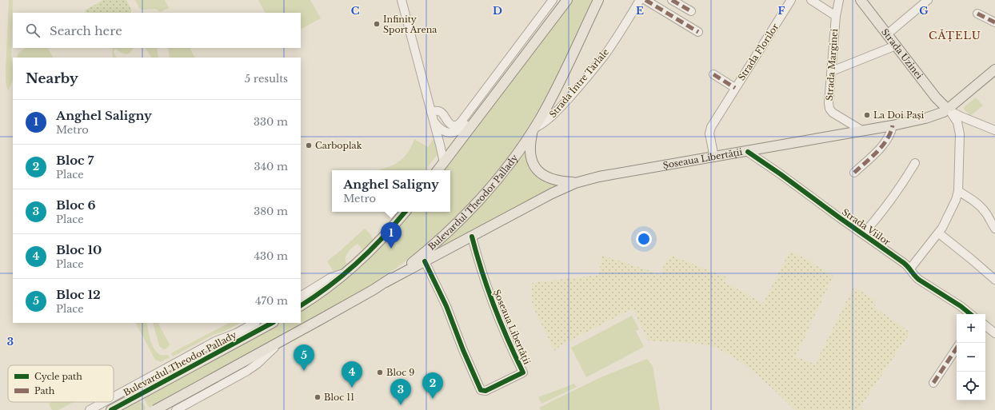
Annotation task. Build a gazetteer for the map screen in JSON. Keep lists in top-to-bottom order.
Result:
{
  "streets": {
    "main road": ["Strada Uzinei", "Șoseaua Libertății", "Bulevardul Theodor Pallady"],
    "street": [
      "Strada Florilor",
      "Strada Marginei",
      "Strada Între Tarlale",
      "Strada Viilor"
    ]
  },
  "crossings": [
    ["Strada Florilor", "Șoseaua Libertății"],
    ["Strada Uzinei", "Șoseaua Libertății"],
    ["Strada Marginei", "Șoseaua Libertății"],
    ["Strada Între Tarlale", "Bulevardul Theodor Pallady"],
    ["Șoseaua Libertății", "Bulevardul Theodor Pallady"],
    ["Șoseaua Libertății", "Strada Viilor"]
  ],
  "districts": ["CĂȚELU"],
  "places": [
    "Infinity Sport Arena",
    "La Doi Pași",
    "Carboplak",
    "Bloc 9",
    "Bloc 11"
  ],
  "legend": ["Cycle path", "Path"],
  "page": {
    "search": "Search here",
    "heading": ["Nearby", "5 results"],
    "list": [
      {
        "mark": "1",
        "name": "Anghel Saligny",
        "note": "Metro",
        "value": "330 m"
      },
      {
        "mark": "2",
        "name": "Bloc 7",
        "note": "Place",
        "value": "340 m"
      },
      {
        "mark": "3",
        "name": "Bloc 6",
        "note": "Place",
        "value": "380 m"
      },
      {
        "mark": "4",
        "name": "Bloc 10",
        "note": "Place",
        "value": "430 m"
      },
      {
        "mark": "5",
        "name": "Bloc 12",
        "note": "Place",
        "value": "470 m"
      }
    ],
    "popup": ["Anghel Saligny", "Metro"],
    "pins": [
      "1",
      "5",
      "4",
      "2",
      "3"
    ],
    "map_buttons": ["+", "−"]
  },
  "grid": {
    "columns": [
      "C",
      "D",
      "E",
      "F",
      "G"
    ],
    "rows": ["3"]
  }
}
